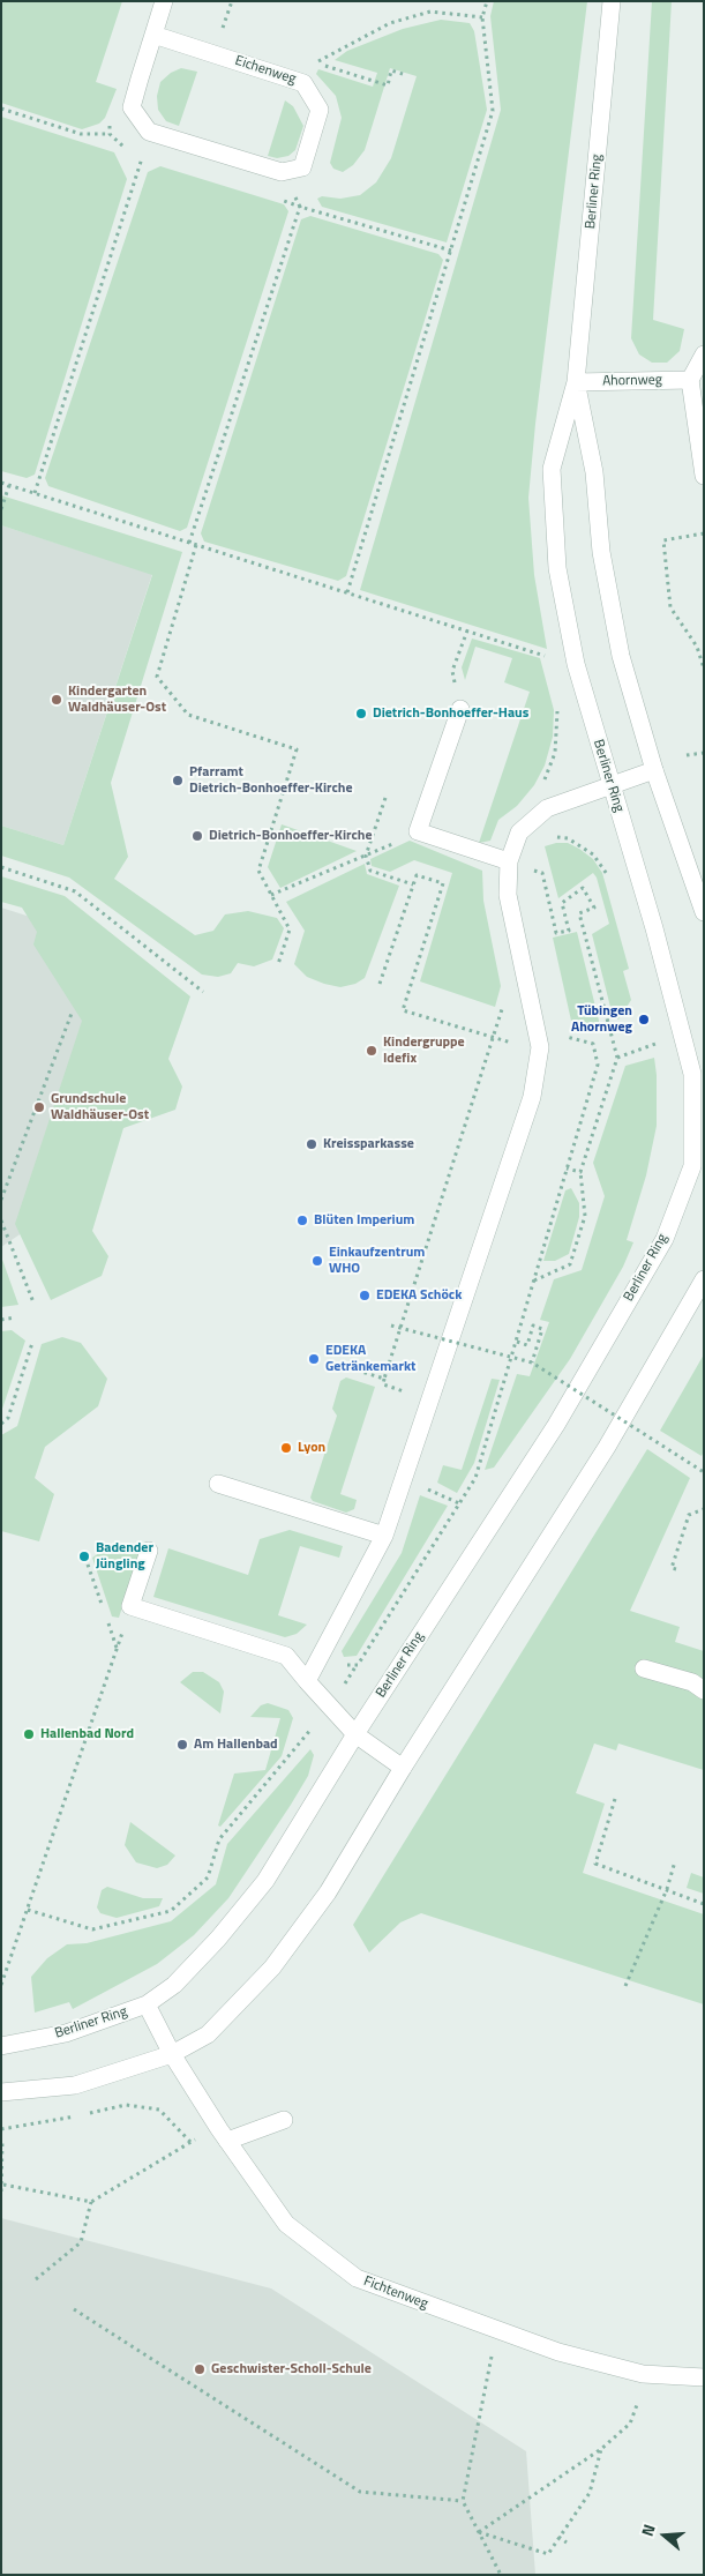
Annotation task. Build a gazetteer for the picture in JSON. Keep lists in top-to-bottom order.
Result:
{
  "streets": {
    "street": [
      "Eichenweg",
      "Berliner Ring",
      "Ahornweg",
      "Fichtenweg"
    ]
  },
  "crossings": [
    ["Berliner Ring", "Ahornweg"],
    ["Berliner Ring", "Fichtenweg"]
  ],
  "places": [
    "Kindergarten Waldhäuser-Ost",
    "Dietrich-Bonhoeffer-Haus",
    "Pfarramt Dietrich-Bonhoeffer-Kirche",
    "Dietrich-Bonhoeffer-Kirche",
    "Tübingen Ahornweg",
    "Kindergruppe Idefix",
    "Grundschule Waldhäuser-Ost",
    "Kreissparkasse",
    "Blüten Imperium",
    "Einkaufzentrum WHO",
    "EDEKA Schöck",
    "EDEKA Getränkemarkt",
    "Lyon",
    "Badender Jüngling",
    "Hallenbad Nord",
    "Am Hallenbad",
    "Geschwister-Scholl-Schule"
  ],
  "north": "left"
}
